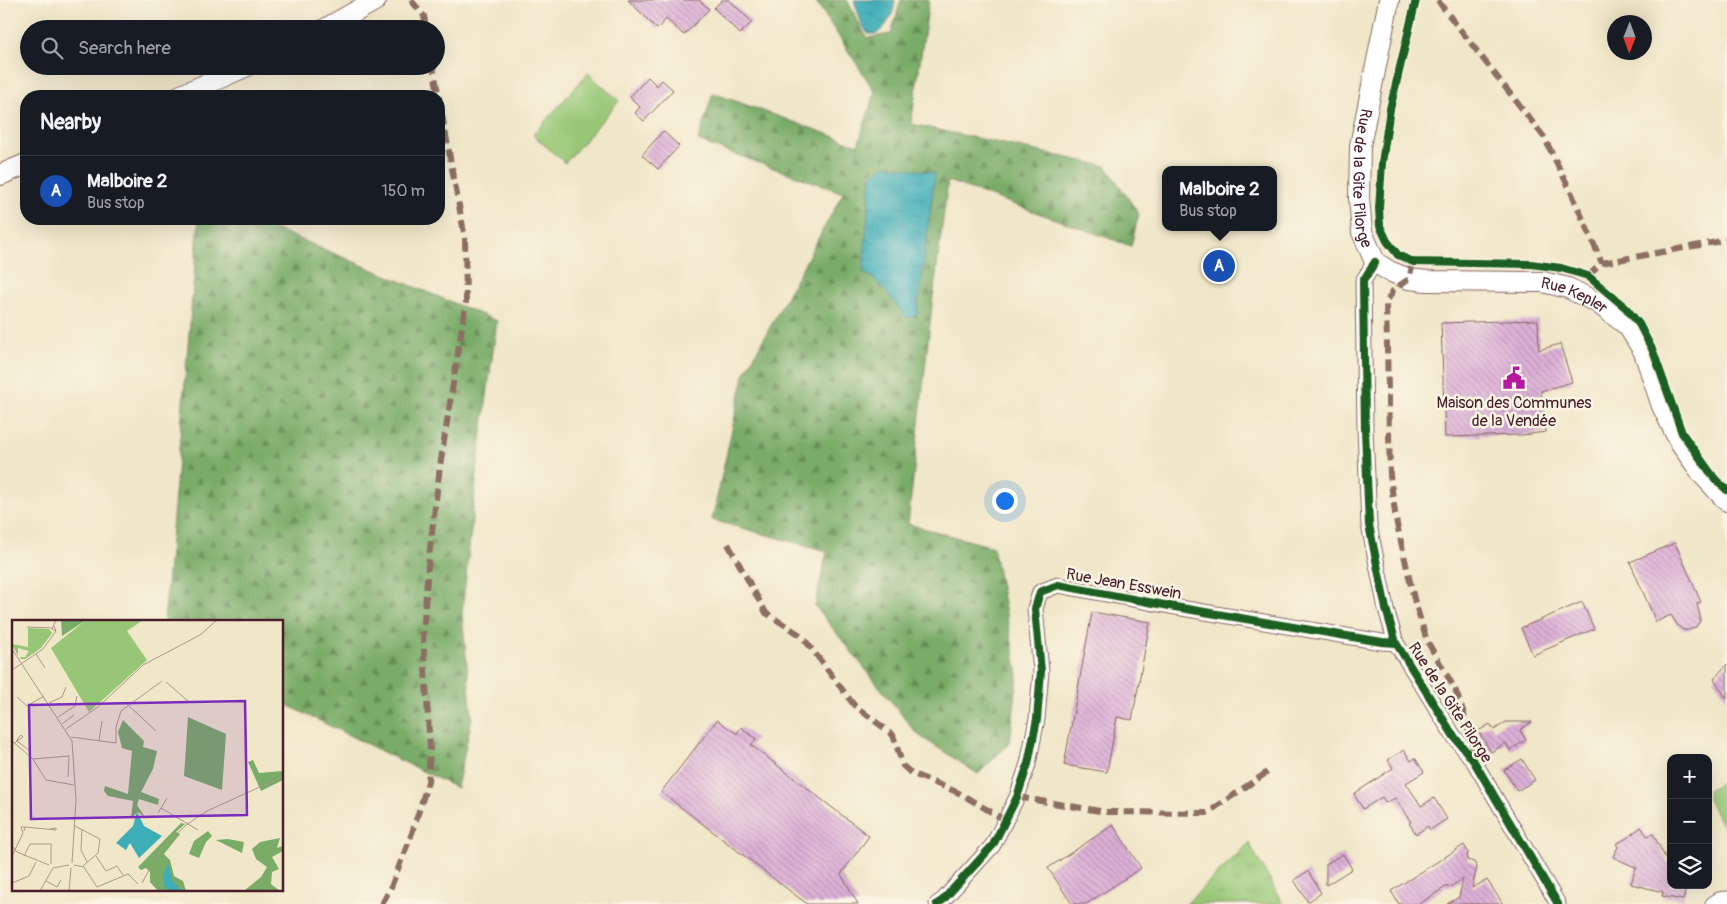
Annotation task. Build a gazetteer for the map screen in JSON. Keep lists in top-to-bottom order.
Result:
{
  "streets": {
    "street": ["Rue de la Gite Pilorge", "Rue Kepler", "Rue Jean Esswein"]
  },
  "crossings": [
    ["Rue de la Gite Pilorge", "Rue Kepler"],
    ["Rue de la Gite Pilorge", "Rue Jean Esswein"]
  ],
  "places": {
    "public building": ["Maison des Communes de la Vendée"]
  },
  "north": "bottom",
  "page": {
    "search": "Search here",
    "heading": "Nearby",
    "list": [
      {
        "mark": "A",
        "name": "Malboire 2",
        "note": "Bus stop",
        "value": "150 m"
      }
    ],
    "popup": ["Malboire 2", "Bus stop"],
    "pins": "A",
    "map_buttons": ["+", "−"]
  }
}
